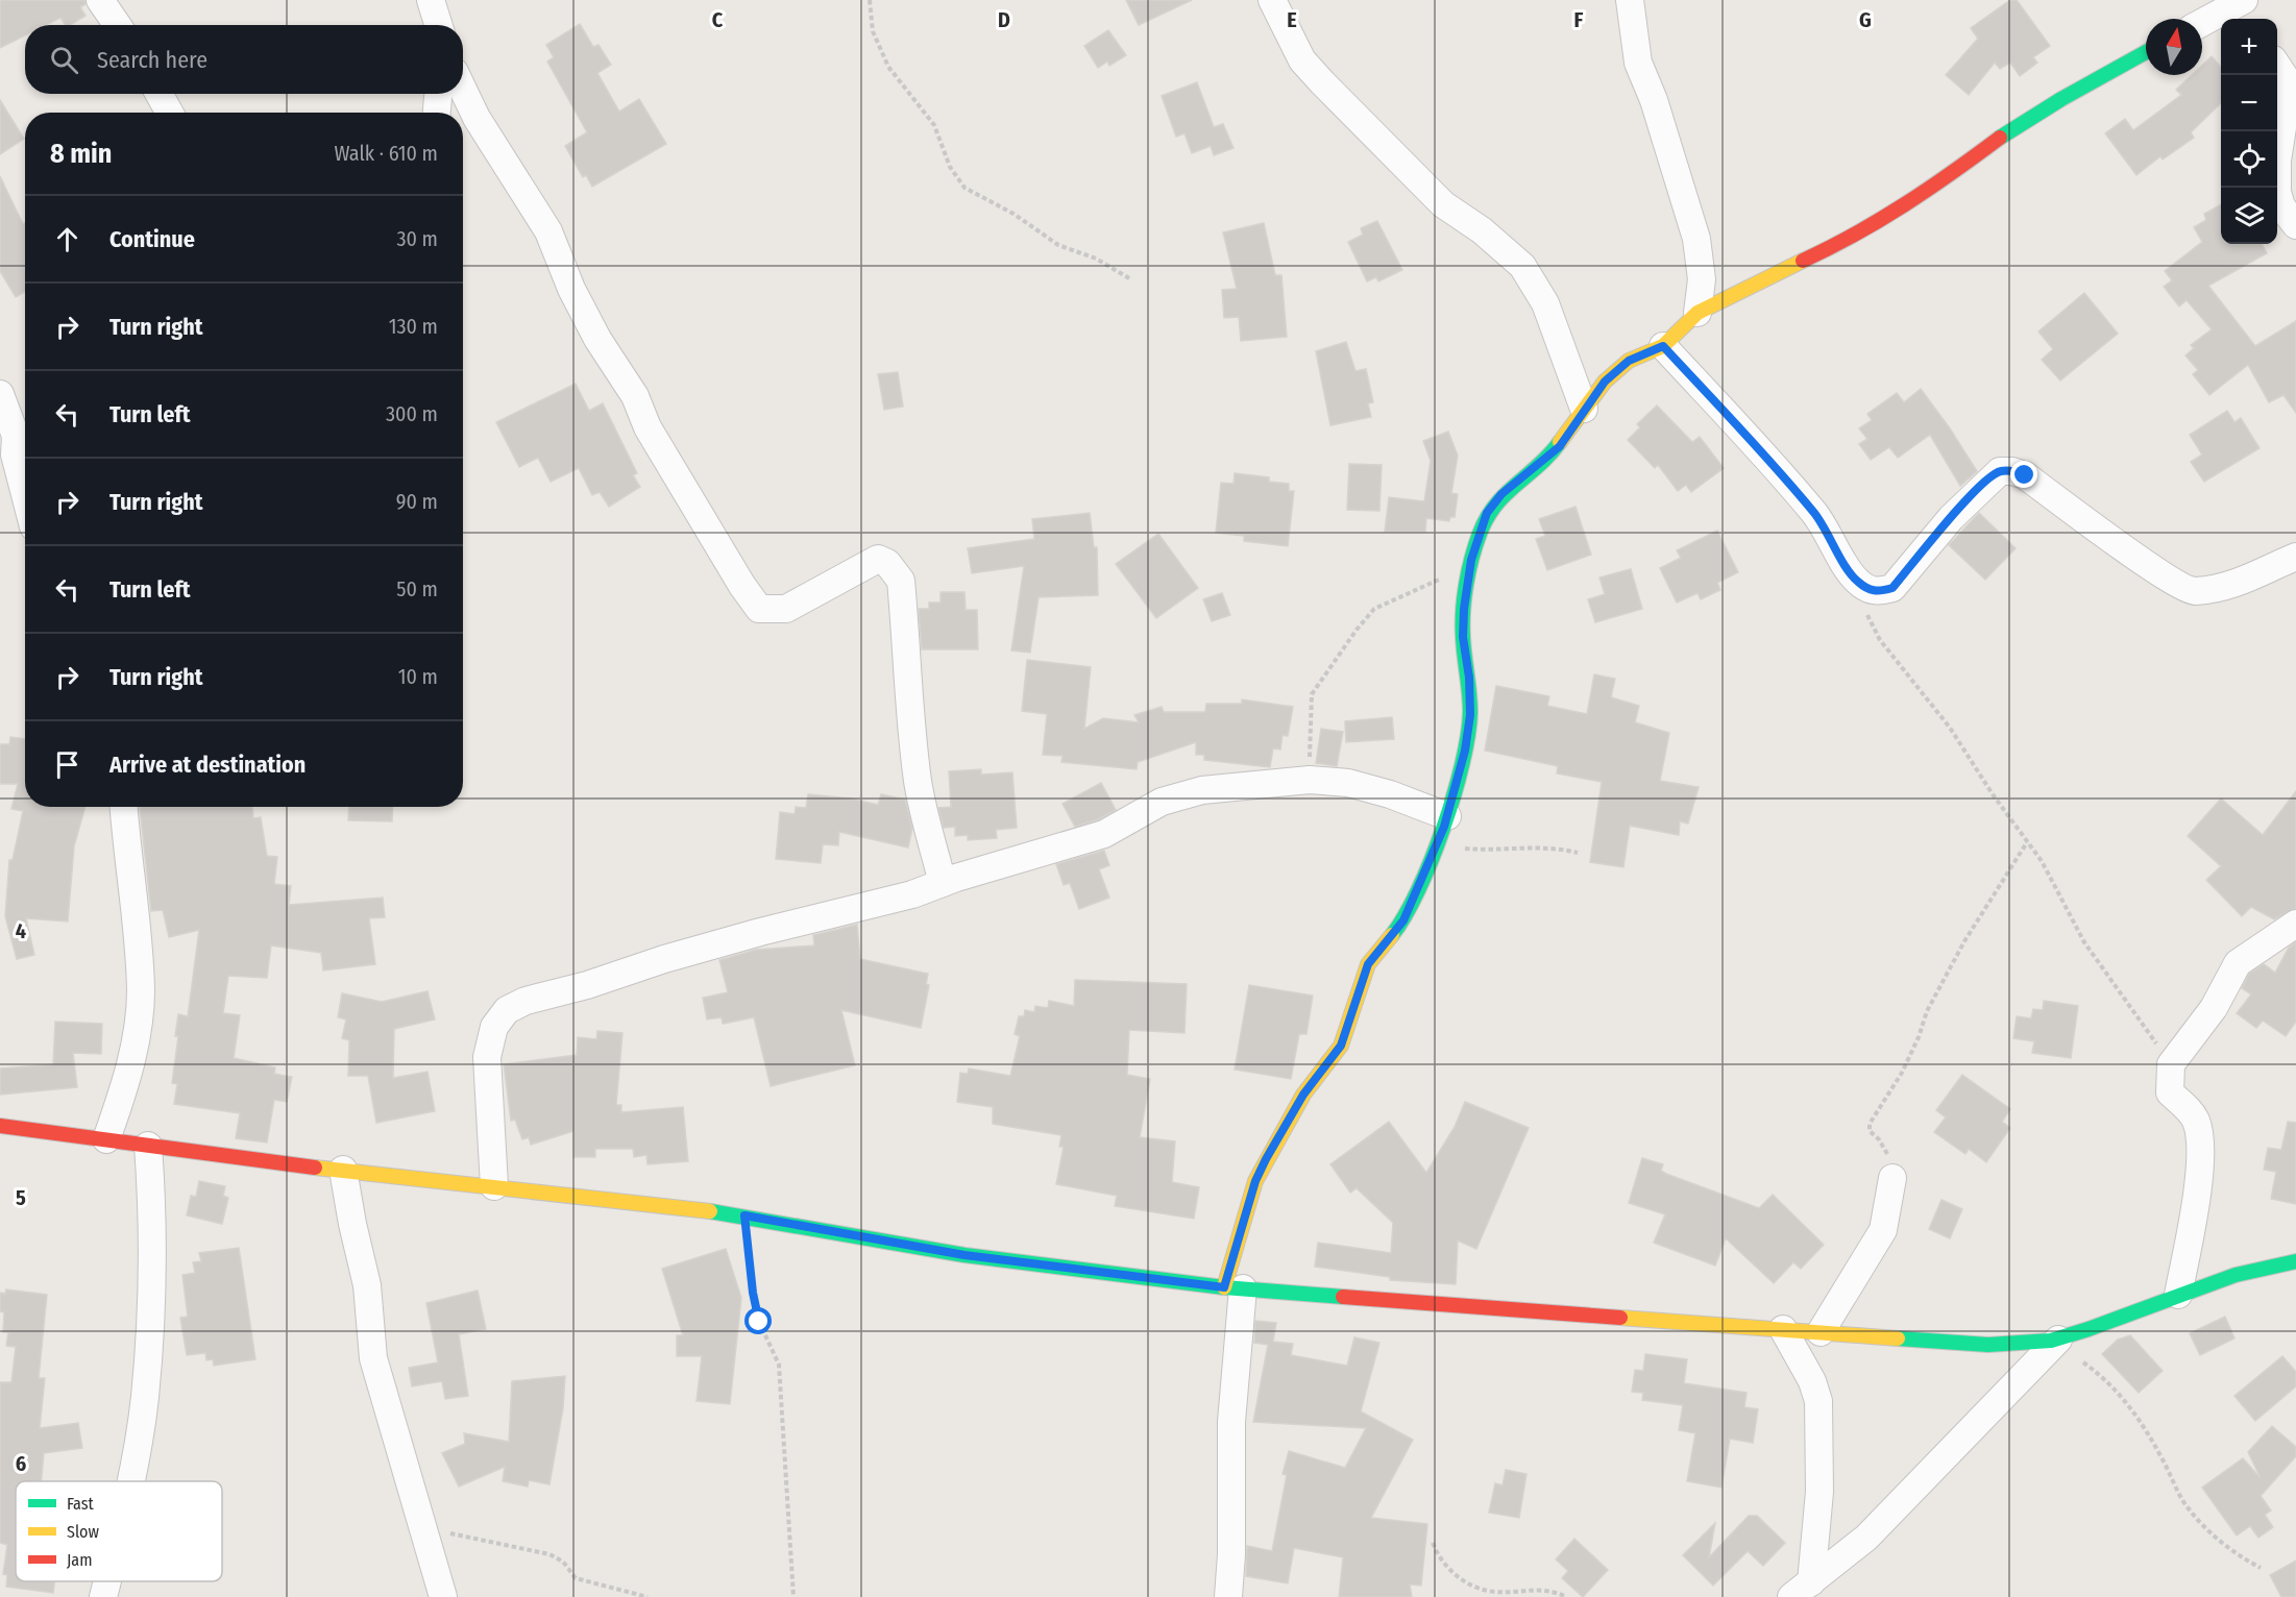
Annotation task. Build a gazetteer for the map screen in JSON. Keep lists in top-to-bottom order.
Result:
{
  "legend": ["Fast", "Slow", "Jam"],
  "north": "top",
  "page": {
    "map_buttons": ["+", "−"],
    "search": "Search here",
    "heading": ["8 min", "Walk · 610 m"],
    "list": [
      ["Continue", "30 m"],
      ["Turn right", "130 m"],
      ["Turn left", "300 m"],
      ["Turn right", "90 m"],
      ["Turn left", "50 m"],
      ["Turn right", "10 m"],
      "Arrive at destination"
    ]
  },
  "grid": {
    "columns": [
      "C",
      "D",
      "E",
      "F",
      "G"
    ],
    "rows": ["4", "5", "6"]
  }
}
